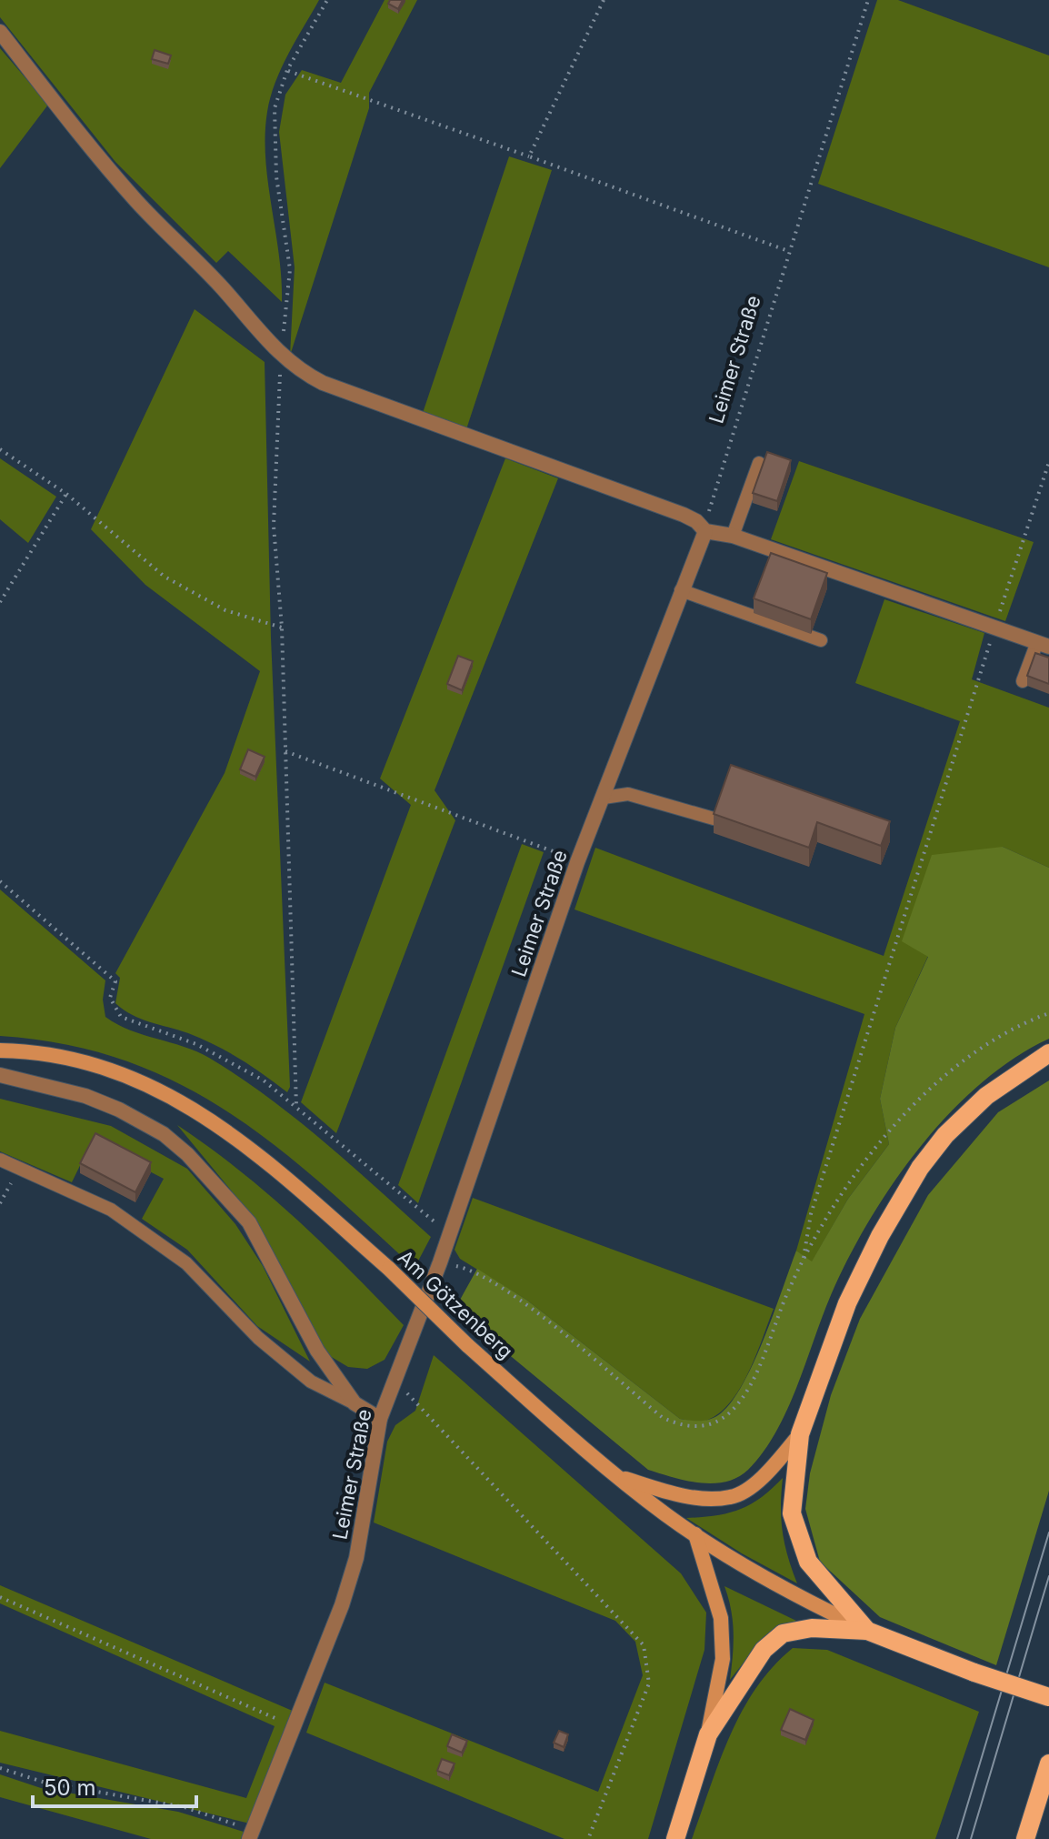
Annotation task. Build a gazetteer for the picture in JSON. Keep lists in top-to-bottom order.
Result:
{
  "streets": {
    "street": ["Leimer Straße", "Am Götzenberg"]
  },
  "scale_bar": "50 m"
}
